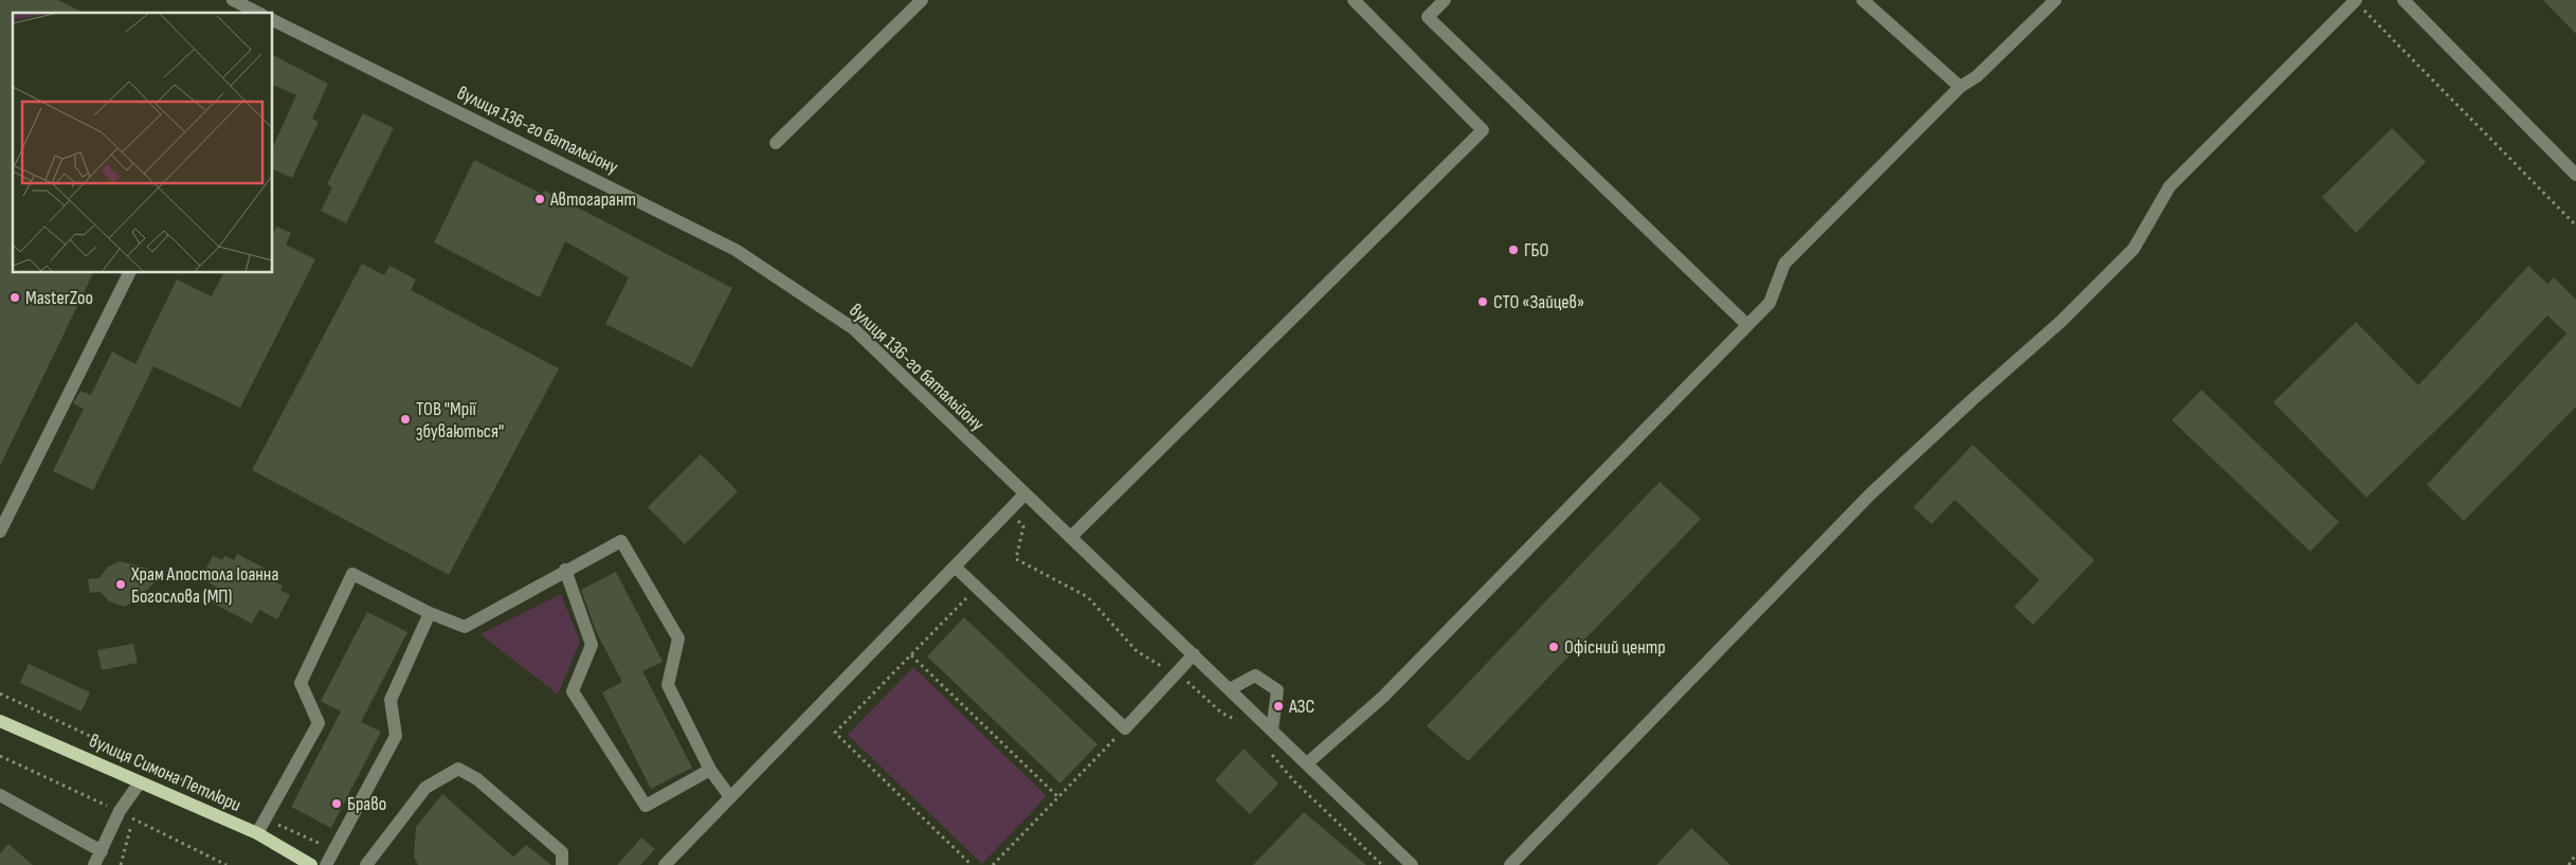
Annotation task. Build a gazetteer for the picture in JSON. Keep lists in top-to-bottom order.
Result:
{
  "streets": {
    "main road": ["вулиця Симона Петлюри"],
    "street": ["вулиця 136-го батальйону"]
  },
  "places": [
    "Автогарант",
    "ГБО",
    "MasterZoo",
    "СТО «Зайцев»",
    "ТОВ \"Мрії збуваються\"",
    "Храм Апостола Іоанна Богослова (МП)",
    "Офісний центр",
    "АЗС",
    "Браво"
  ]
}
